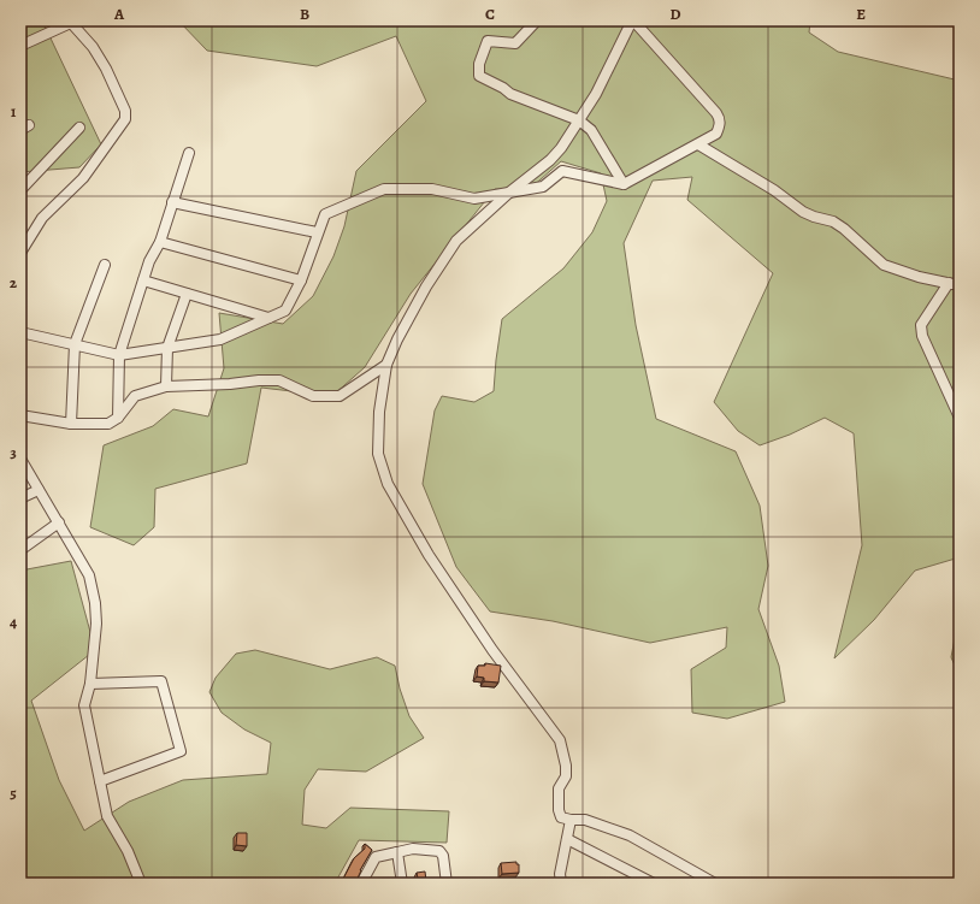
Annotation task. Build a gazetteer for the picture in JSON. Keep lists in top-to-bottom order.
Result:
{
  "grid": {
    "columns": [
      "A",
      "B",
      "C",
      "D",
      "E"
    ],
    "rows": [
      "1",
      "2",
      "3",
      "4",
      "5"
    ]
  }
}
